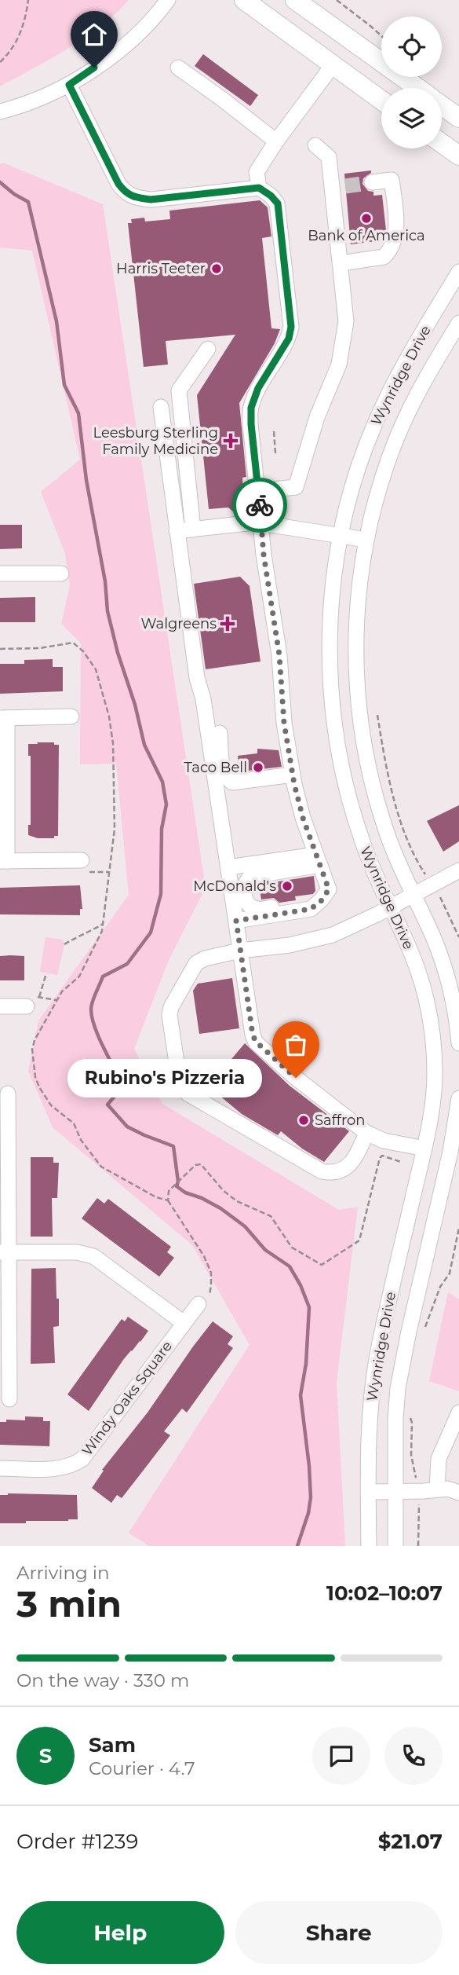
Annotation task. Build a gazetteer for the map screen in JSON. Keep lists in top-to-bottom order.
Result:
{
  "streets": {
    "street": ["Wynridge Drive", "Windy Oaks Square"]
  },
  "places": {
    "other": [
      "Bank of America",
      "Harris Teeter",
      "Taco Bell",
      "McDonald's",
      "Rubino's Pizzeria",
      "Saffron"
    ],
    "health": ["Leesburg Sterling Family Medicine", "Walgreens"]
  },
  "page": {
    "bubble": "Rubino's Pizzeria",
    "heading": ["3 min", "Arriving in", "10:02–10:07"],
    "panel": [
      "Sam",
      "Courier · 4.7",
      "Order #1239",
      "$21.07"
    ],
    "bar": "On the way · 330 m",
    "round": "S",
    "buttons": ["Help", "Share"]
  }
}
